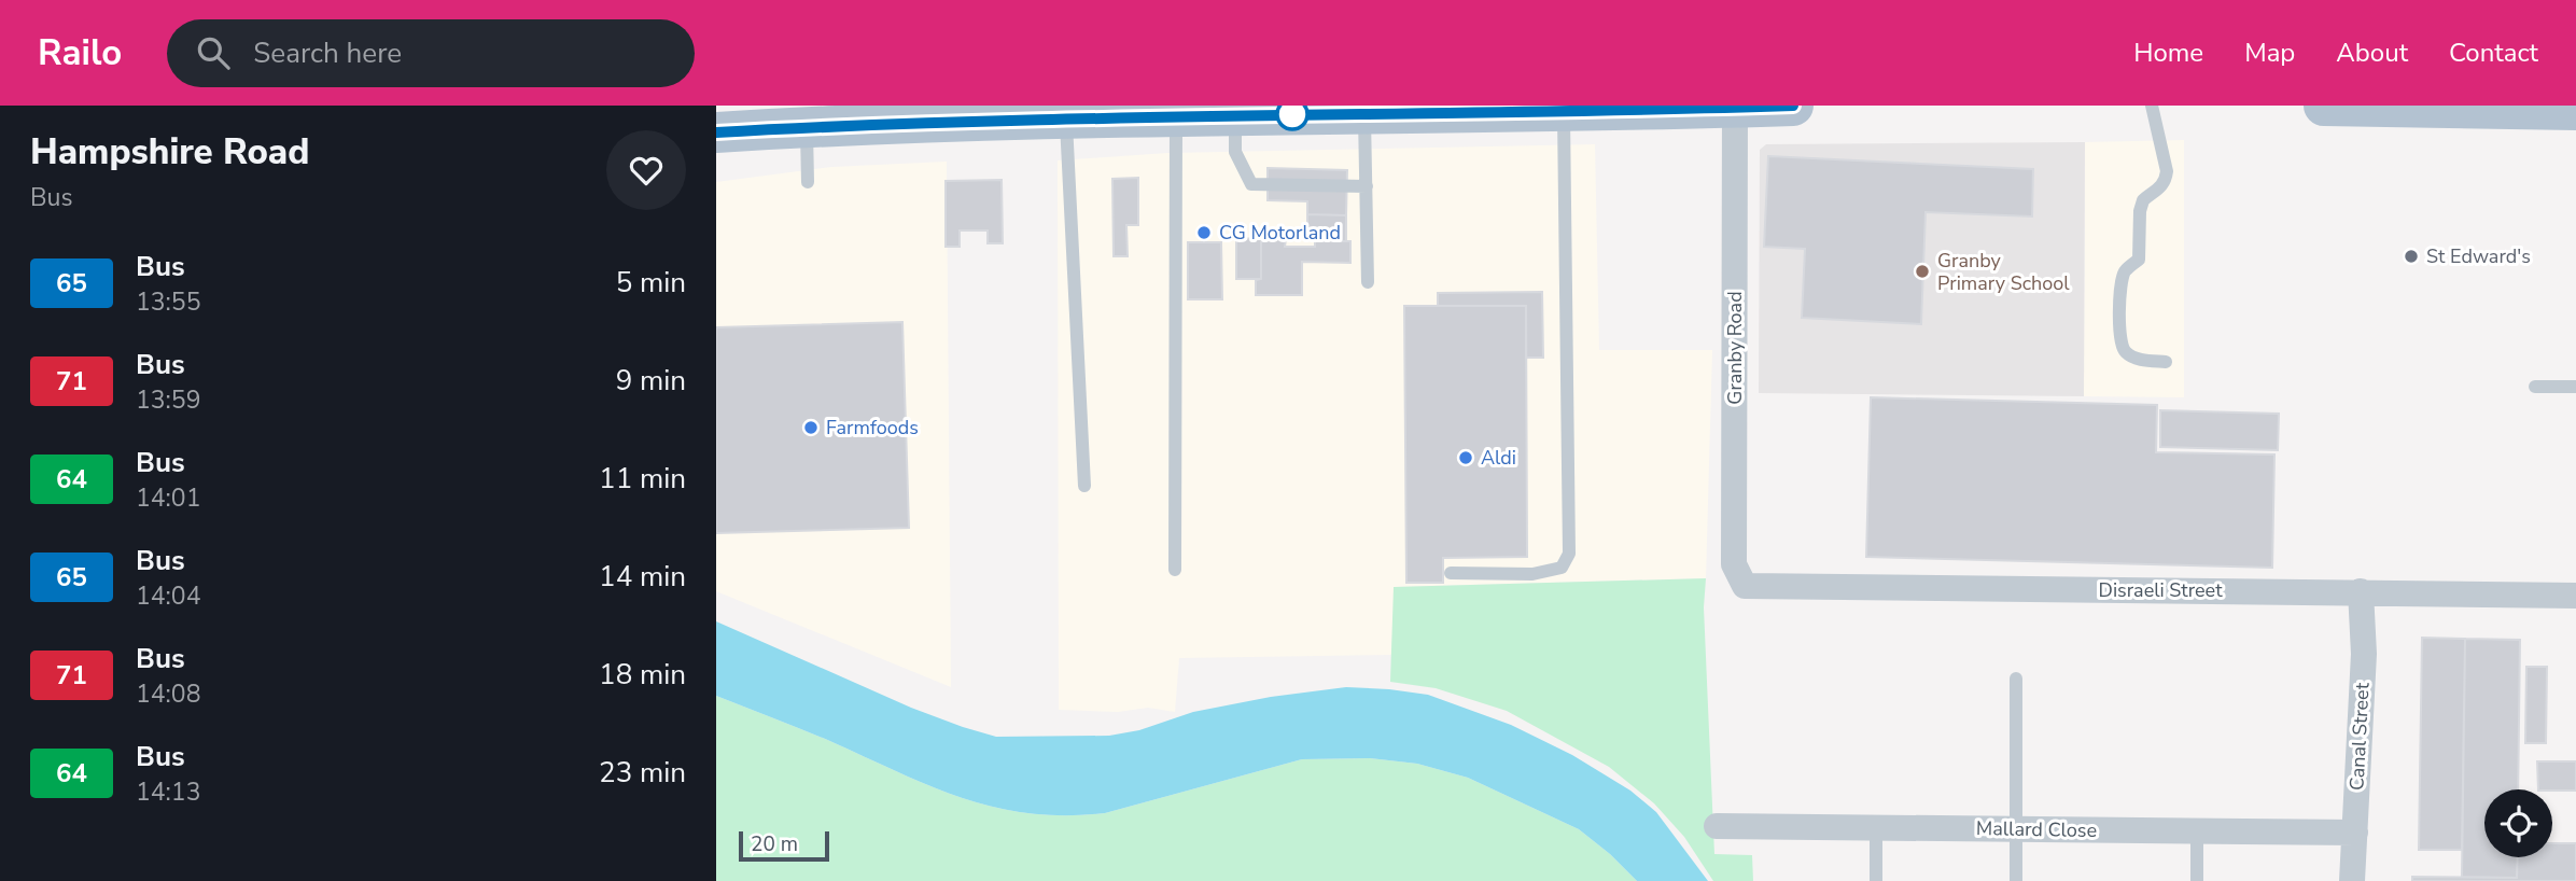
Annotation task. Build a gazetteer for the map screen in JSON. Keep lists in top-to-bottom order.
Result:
{
  "streets": {
    "street": [
      "Granby Road",
      "Disraeli Street",
      "Canal Street",
      "Mallard Close"
    ]
  },
  "crossings": [
    ["Granby Road", "Disraeli Street"],
    ["Disraeli Street", "Canal Street"],
    ["Canal Street", "Mallard Close"]
  ],
  "places": [
    "CG Motorland",
    "St Edward's",
    "Granby Primary School",
    "Farmfoods",
    "Aldi"
  ],
  "lines": ["bus line 65"],
  "scale_bar": "20 m",
  "page": {
    "header": "Railo",
    "search": "Search here",
    "nav": [
      "Home",
      "Map",
      "About",
      "Contact"
    ],
    "heading": ["Hampshire Road", "Bus"],
    "list": [
      {
        "mark": "65",
        "name": "Bus",
        "note": "13:55",
        "value": "5 min"
      },
      {
        "mark": "71",
        "name": "Bus",
        "note": "13:59",
        "value": "9 min"
      },
      {
        "mark": "64",
        "name": "Bus",
        "note": "14:01",
        "value": "11 min"
      },
      {
        "mark": "65",
        "name": "Bus",
        "note": "14:04",
        "value": "14 min"
      },
      {
        "mark": "71",
        "name": "Bus",
        "note": "14:08",
        "value": "18 min"
      },
      {
        "mark": "64",
        "name": "Bus",
        "note": "14:13",
        "value": "23 min"
      }
    ],
    "scale": "20 m"
  }
}
